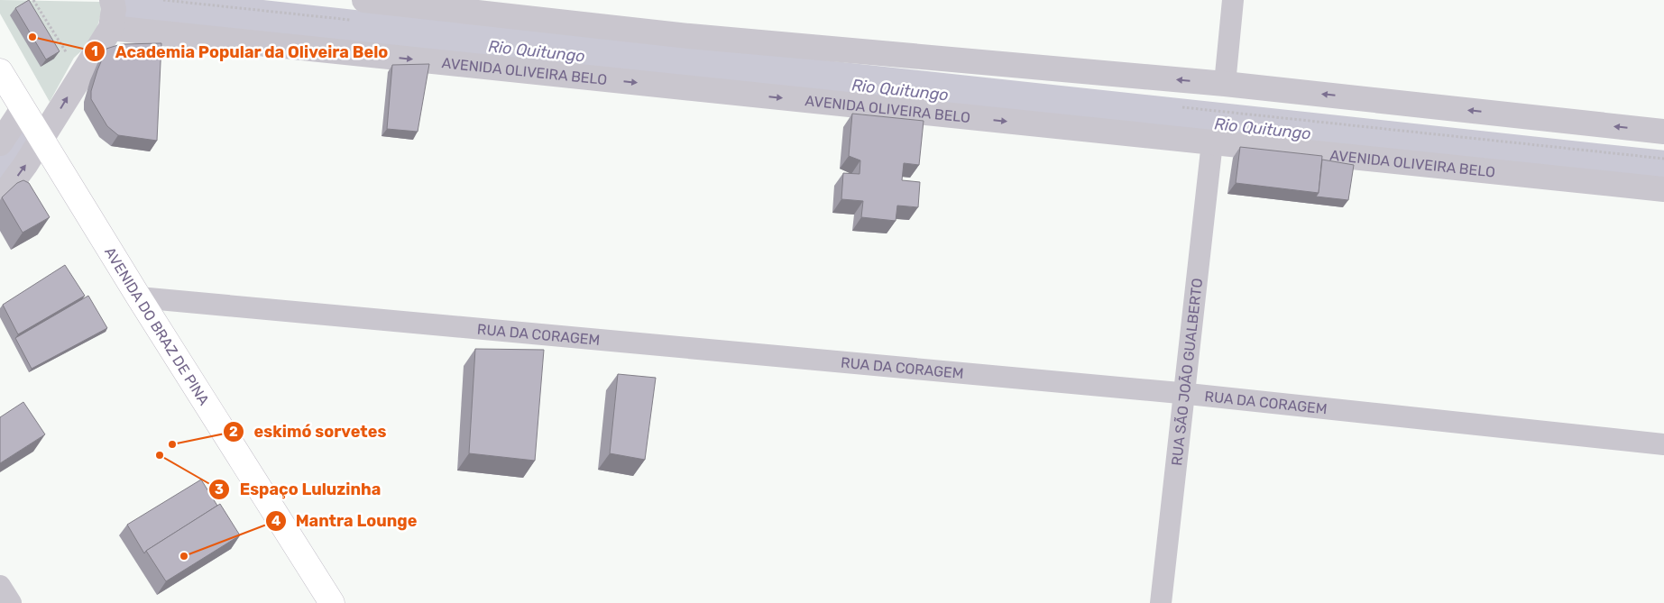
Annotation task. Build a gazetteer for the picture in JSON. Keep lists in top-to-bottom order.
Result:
{
  "streets": {
    "main road": ["AVENIDA DO BRAZ DE PINA"],
    "street": ["AVENIDA OLIVEIRA BELO", "RUA DA CORAGEM", "RUA SÃO JOÃO GUALBERTO"]
  },
  "crossings": [
    ["AVENIDA OLIVEIRA BELO", "RUA SÃO JOÃO GUALBERTO"],
    ["AVENIDA DO BRAZ DE PINA", "RUA DA CORAGEM"],
    ["RUA DA CORAGEM", "RUA SÃO JOÃO GUALBERTO"]
  ],
  "water": ["Rio Quitungo"],
  "places": [
    "Academia Popular da Oliveira Belo",
    "eskimó sorvetes",
    "Espaço Luluzinha",
    "Mantra Lounge"
  ]
}
